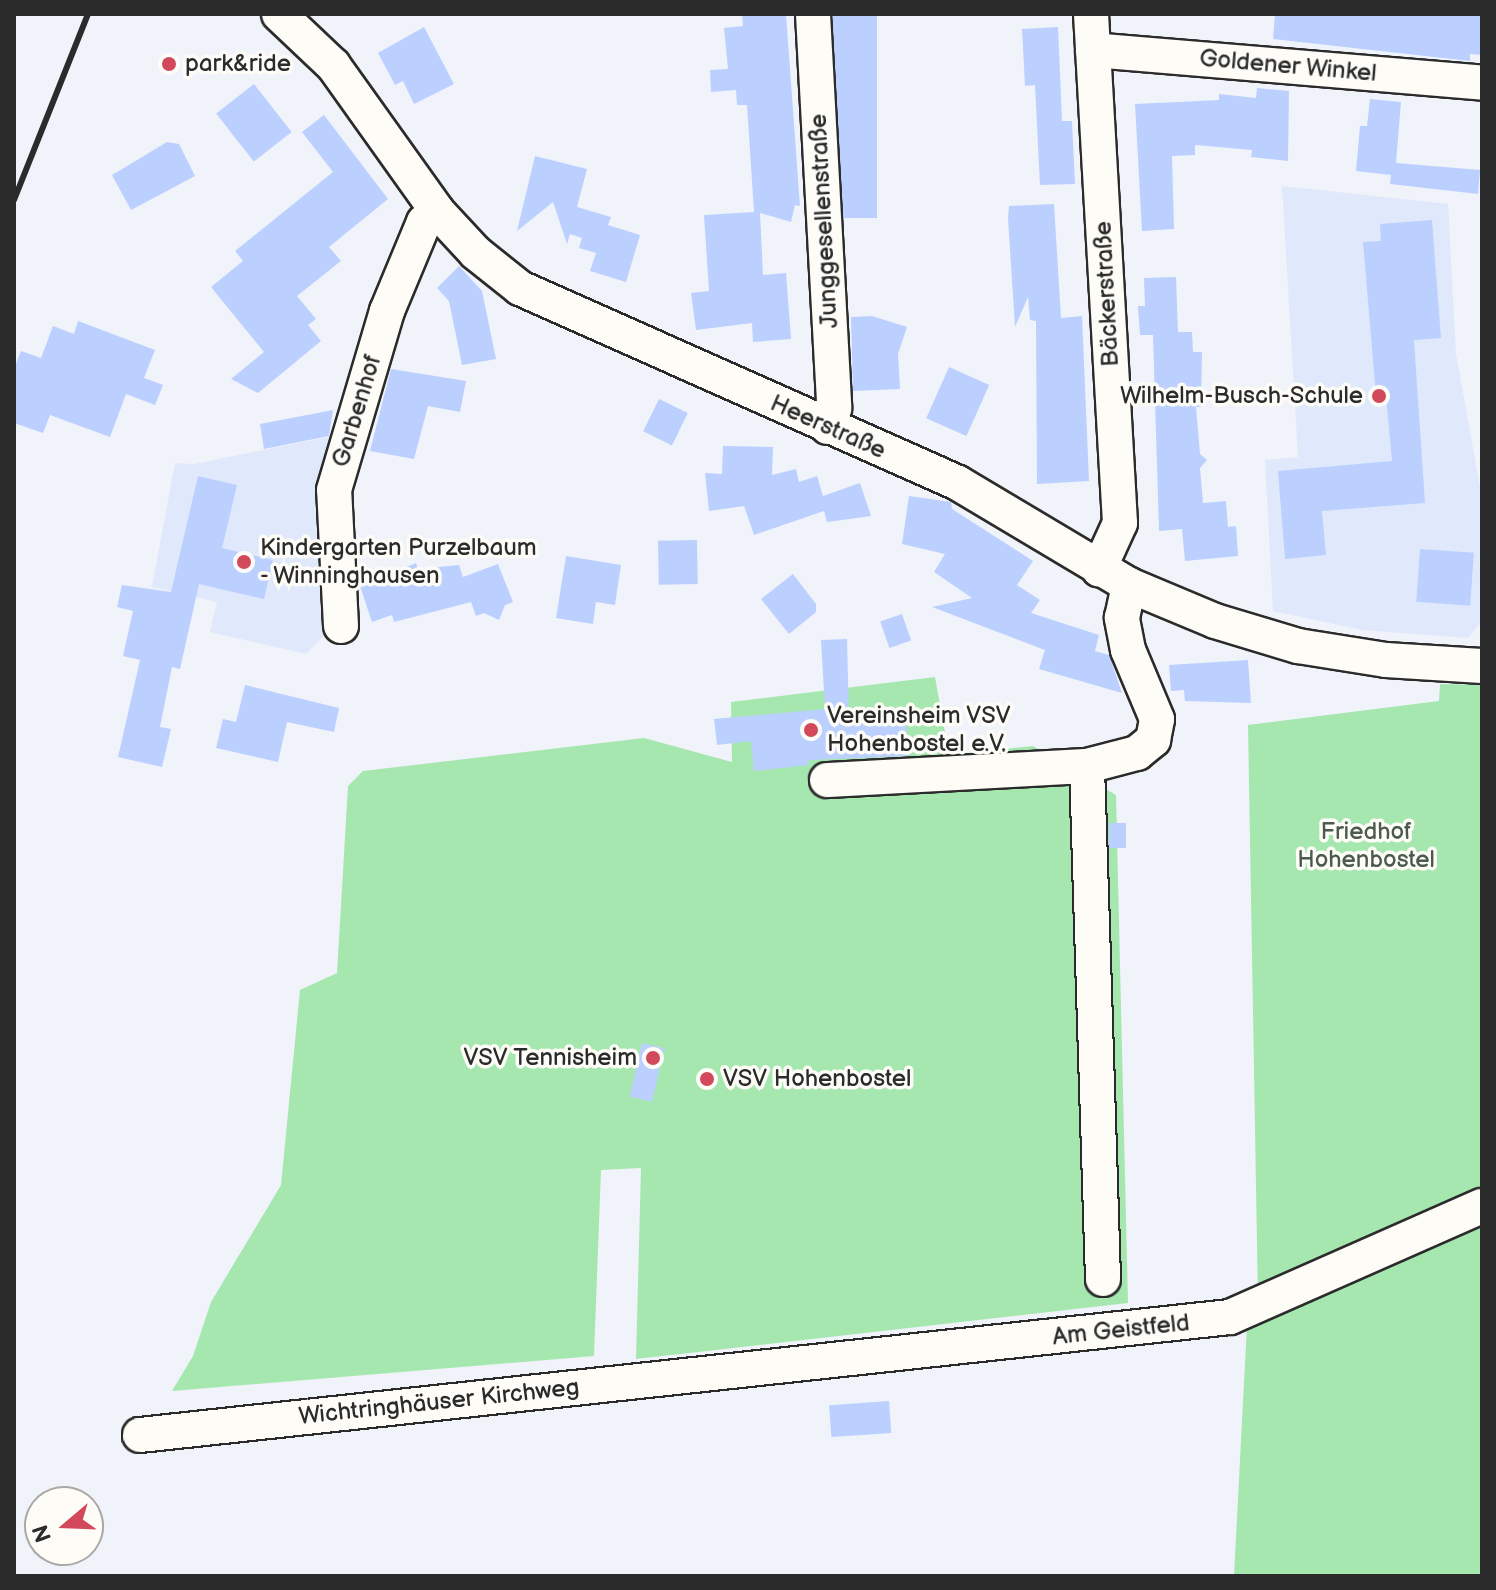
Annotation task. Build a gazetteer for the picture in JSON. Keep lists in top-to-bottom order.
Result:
{
  "streets": {
    "street": [
      "Goldener Winkel",
      "Junggesellenstraße",
      "Bäckerstraße",
      "Garbenhof",
      "Heerstraße",
      "Am Geistfeld",
      "Wichtringhäuser Kirchweg"
    ]
  },
  "crossings": [
    ["Goldener Winkel", "Bäckerstraße"],
    ["Junggesellenstraße", "Heerstraße"],
    ["Bäckerstraße", "Heerstraße"],
    ["Garbenhof", "Heerstraße"],
    ["Am Geistfeld", "Wichtringhäuser Kirchweg"]
  ],
  "parks": ["Friedhof Hohenbostel"],
  "places": [
    "park&ride",
    "Wilhelm-Busch-Schule",
    "Kindergarten Purzelbaum - Winninghausen",
    "Vereinsheim VSV Hohenbostel e.V.",
    "VSV Tennisheim",
    "VSV Hohenbostel"
  ],
  "north": "left"
}
